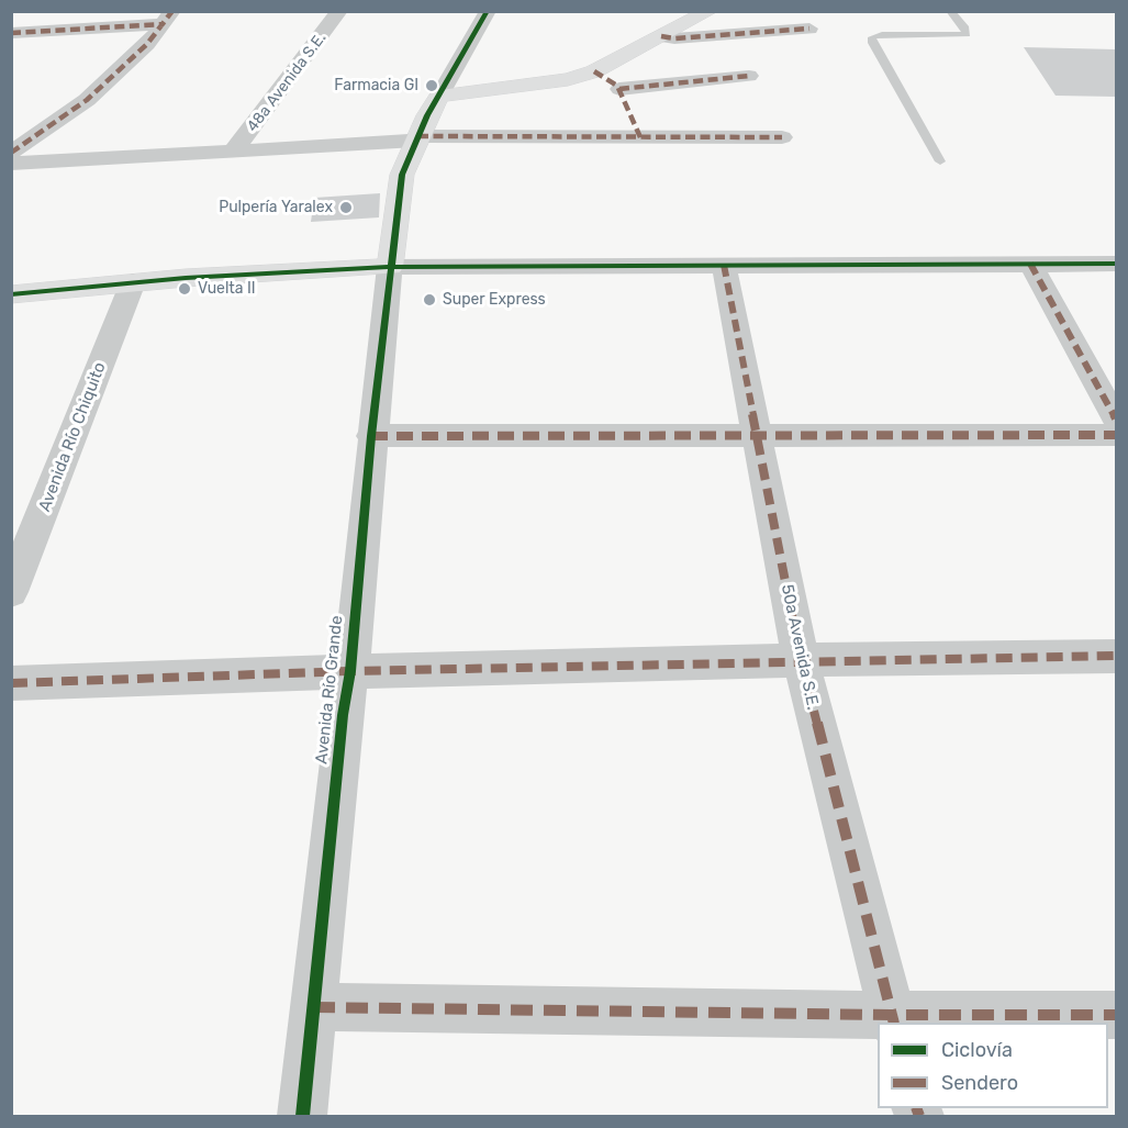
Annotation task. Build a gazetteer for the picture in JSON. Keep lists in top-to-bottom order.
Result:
{
  "streets": {
    "street": [
      "48a Avenida S.E.",
      "Avenida Río Chiquito",
      "50a Avenida S.E.",
      "Avenida Río Grande"
    ]
  },
  "places": [
    "Farmacia GI",
    "Pulpería Yaralex",
    "Vuelta II",
    "Super Express"
  ],
  "legend": ["Ciclovía", "Sendero"]
}
